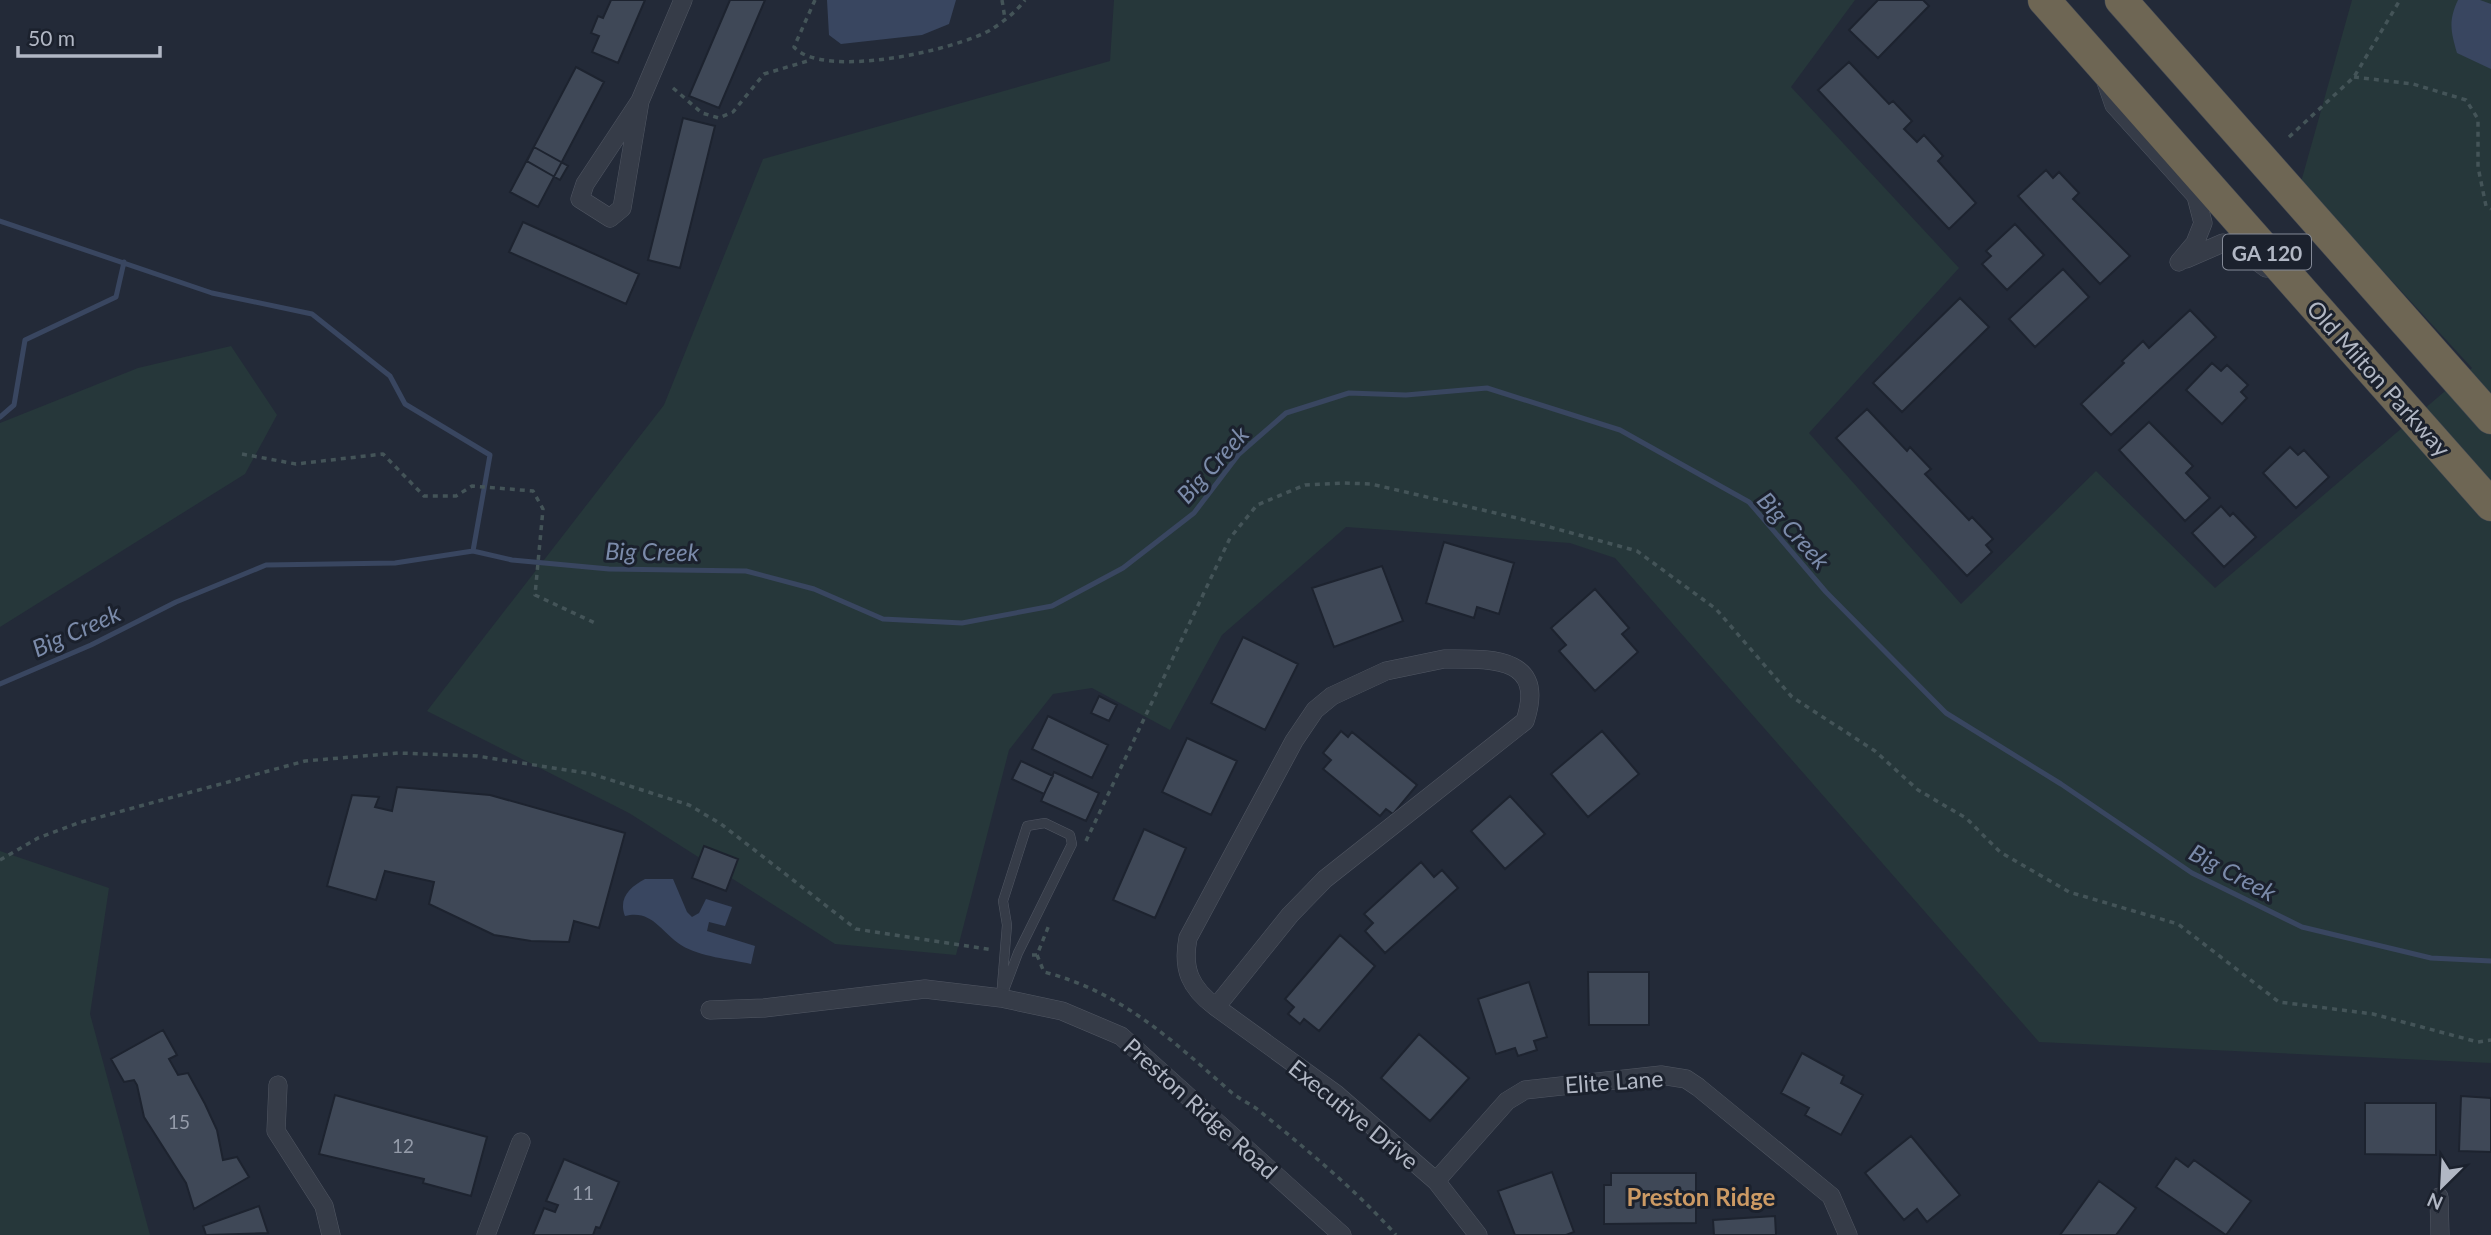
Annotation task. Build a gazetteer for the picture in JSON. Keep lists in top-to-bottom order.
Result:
{
  "streets": {
    "highway": ["GA 120", "Old Milton Parkway"],
    "street": ["Elite Lane", "Preston Ridge Road", "Executive Drive"]
  },
  "crossings": [
    ["Elite Lane", "Executive Drive"]
  ],
  "districts": ["Preston Ridge"],
  "water": ["Big Creek"],
  "house_numbers": ["15", "12", "11"],
  "scale_bar": "50 m",
  "north": "bottom left"
}
